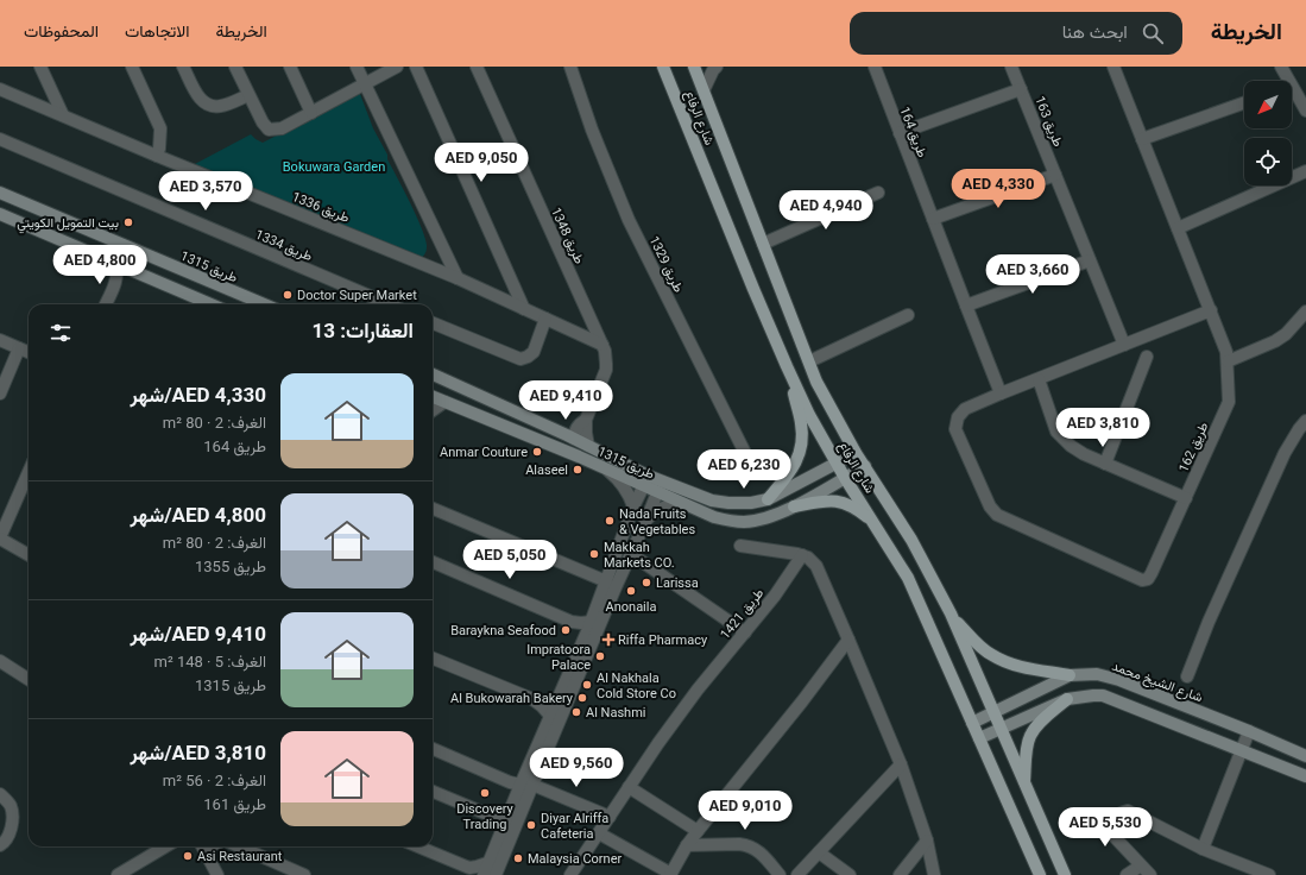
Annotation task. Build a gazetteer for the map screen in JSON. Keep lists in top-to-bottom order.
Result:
{
  "streets": {
    "main road": ["شارع الرفاع"],
    "street": [
      "طريق 163",
      "طريق 164",
      "طريق 1336",
      "طريق 1348",
      "طريق 1334",
      "طريق 1329",
      "طريق 1315",
      "طريق 162",
      "طريق 1421",
      "شارع الشيخ محمد"
    ]
  },
  "crossings": [
    ["شارع الرفاع", "طريق 1315"],
    ["شارع الرفاع", "شارع الشيخ محمد"],
    ["طريق 164", "طريق 162"],
    ["طريق 1336", "طريق 1348"],
    ["طريق 1348", "طريق 1315"]
  ],
  "parks": ["Bokuwara Garden"],
  "places": {
    "other": [
      "بيت التمويل الكويتي",
      "Doctor Super Market",
      "Anmar Couture",
      "Alaseel",
      "Nada Fruits & Vegetables",
      "Makkah Markets CO.",
      "Larissa",
      "Anonaila",
      "Baraykna Seafood",
      "Impratoora Palace",
      "Al Nakhala Cold Store Co",
      "Al Bukowarah Bakery",
      "Al Nashmi",
      "Discovery Trading",
      "Diyar Alriffa Cafeteria",
      "Asi Restaurant",
      "Malaysia Corner"
    ],
    "health": ["Riffa Pharmacy"]
  },
  "north": "bottom left",
  "page": {
    "header": "الخريطة",
    "search": "ابحث هنا",
    "nav": ["الخريطة", "الاتجاهات", "المحفوظات"],
    "price": [
      "AED 9,050",
      "AED 4,330",
      "AED 3,570",
      "AED 4,940",
      "AED 4,800",
      "AED 3,660",
      "AED 9,410",
      "AED 3,810",
      "AED 6,230",
      "AED 5,050",
      "AED 9,560",
      "AED 9,010",
      "AED 5,530"
    ],
    "heading": "العقارات: 13",
    "list": [
      {
        "name": "AED 4,330/شهر",
        "note": "الغرف: 2 · 80 m² · طريق 164"
      },
      {
        "name": "AED 4,800/شهر",
        "note": "الغرف: 2 · 80 m² · طريق 1355"
      },
      {
        "name": "AED 9,410/شهر",
        "note": "الغرف: 5 · 148 m² · طريق 1315"
      },
      {
        "name": "AED 3,810/شهر",
        "note": "الغرف: 2 · 56 m² · طريق 161"
      }
    ]
  }
}
